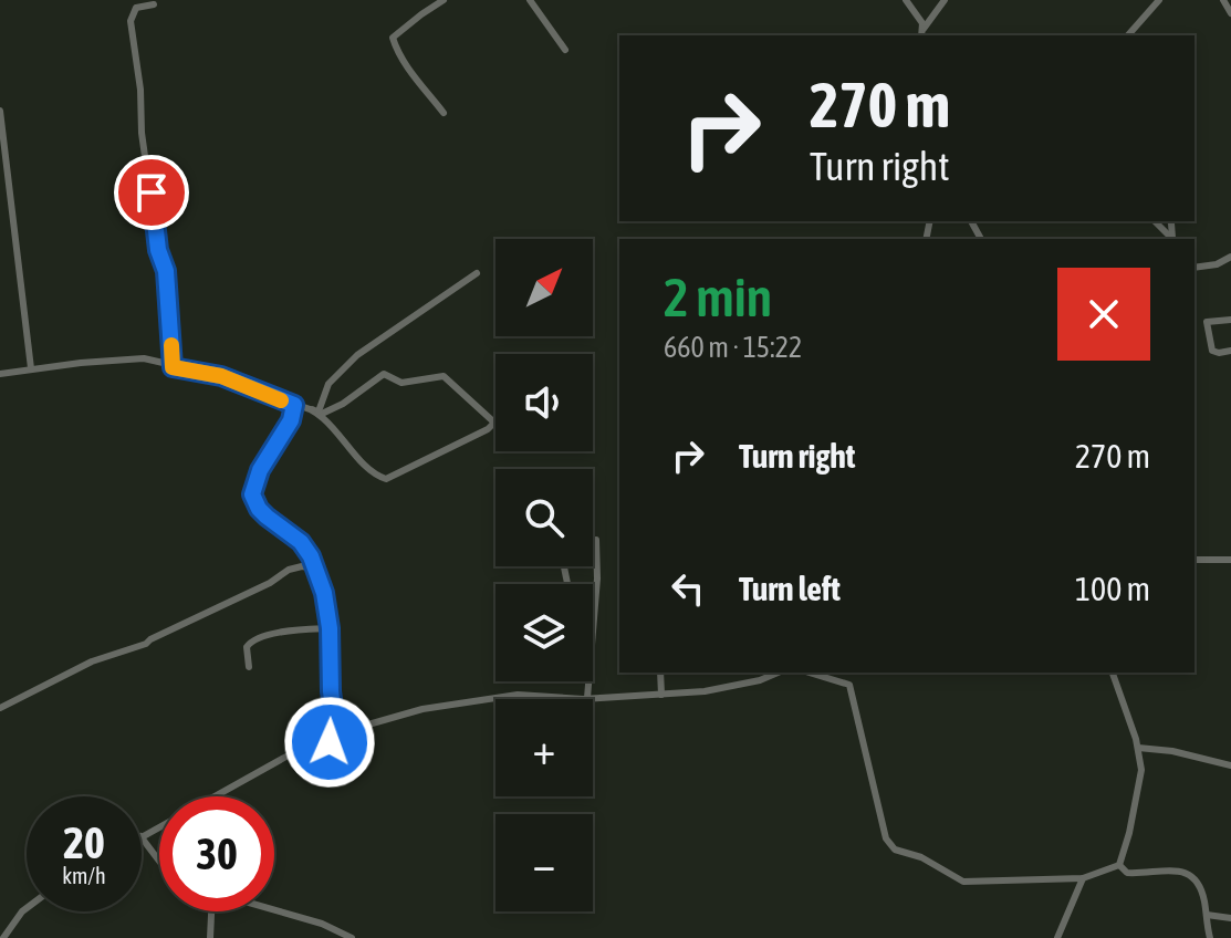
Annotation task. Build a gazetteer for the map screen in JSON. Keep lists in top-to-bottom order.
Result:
{
  "north": "top right",
  "page": {
    "turn": ["270 m", "Turn right"],
    "map_buttons": ["+", "−"],
    "heading": ["2 min", "660 m · 15:22"],
    "list": [
      {
        "name": "Turn right",
        "value": "270 m"
      },
      {
        "name": "Turn left",
        "value": "100 m"
      }
    ],
    "speed": "20 km/h",
    "limit": "30"
  }
}
